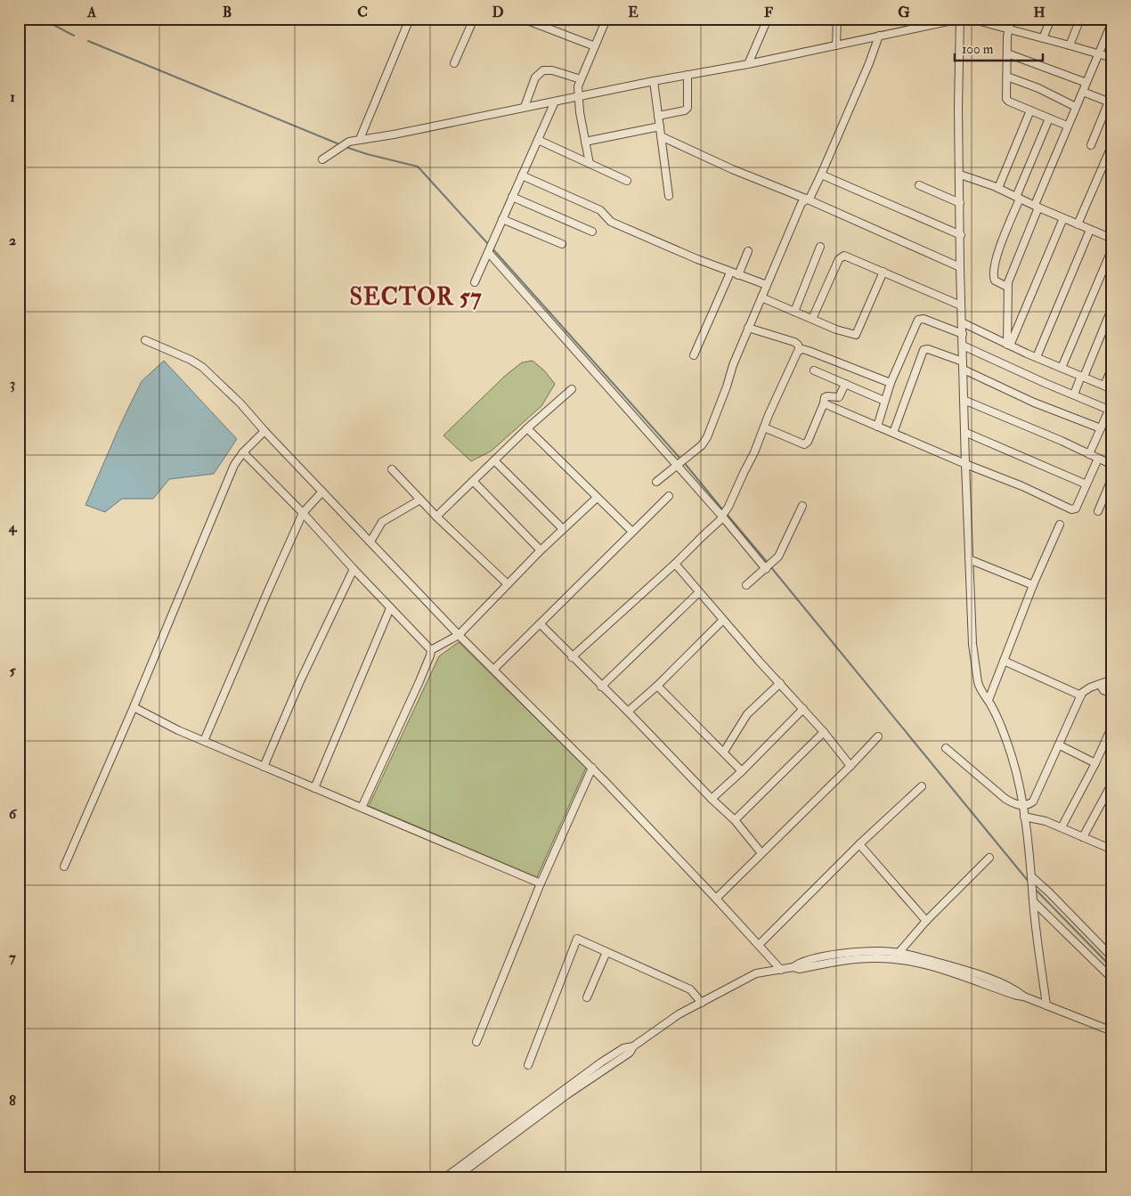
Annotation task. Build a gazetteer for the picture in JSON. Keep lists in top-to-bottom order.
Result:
{
  "districts": ["SECTOR 57"],
  "scale_bar": "100 m",
  "grid": {
    "columns": [
      "A",
      "B",
      "C",
      "D",
      "E",
      "F",
      "G",
      "H"
    ],
    "rows": [
      "1",
      "2",
      "3",
      "4",
      "5",
      "6",
      "7",
      "8"
    ]
  }
}
